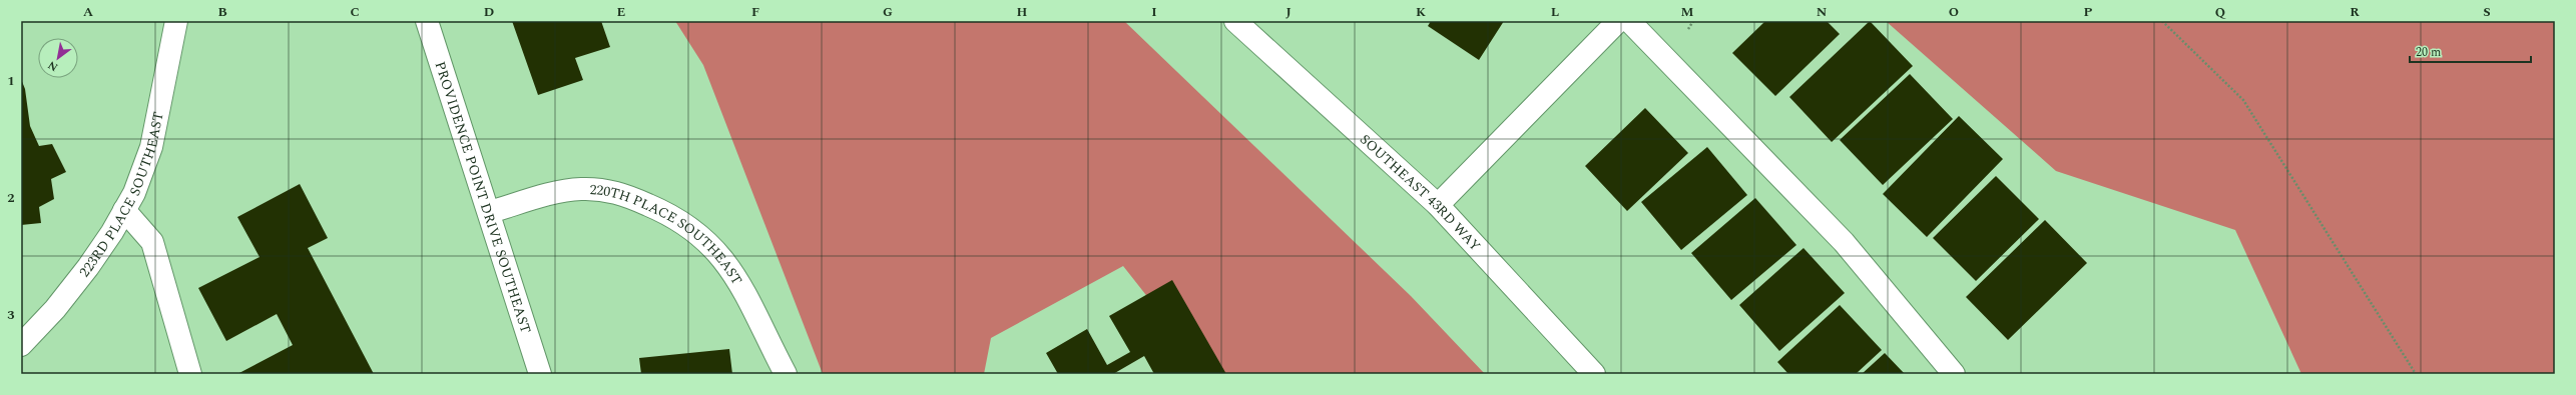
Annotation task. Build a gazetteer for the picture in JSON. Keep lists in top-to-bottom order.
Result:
{
  "streets": {
    "street": [
      "SOUTHEAST 43RD WAY",
      "223RD PLACE SOUTHEAST",
      "PROVIDENCE POINT DRIVE SOUTHEAST",
      "220TH PLACE SOUTHEAST"
    ]
  },
  "crossings": [
    ["PROVIDENCE POINT DRIVE SOUTHEAST", "220TH PLACE SOUTHEAST"]
  ],
  "scale_bar": "20 m",
  "north": "bottom left",
  "grid": {
    "columns": [
      "A",
      "B",
      "C",
      "D",
      "E",
      "F",
      "G",
      "H",
      "I",
      "J",
      "K",
      "L",
      "M",
      "N",
      "O",
      "P",
      "Q",
      "R",
      "S"
    ],
    "rows": ["1", "2", "3"]
  }
}
